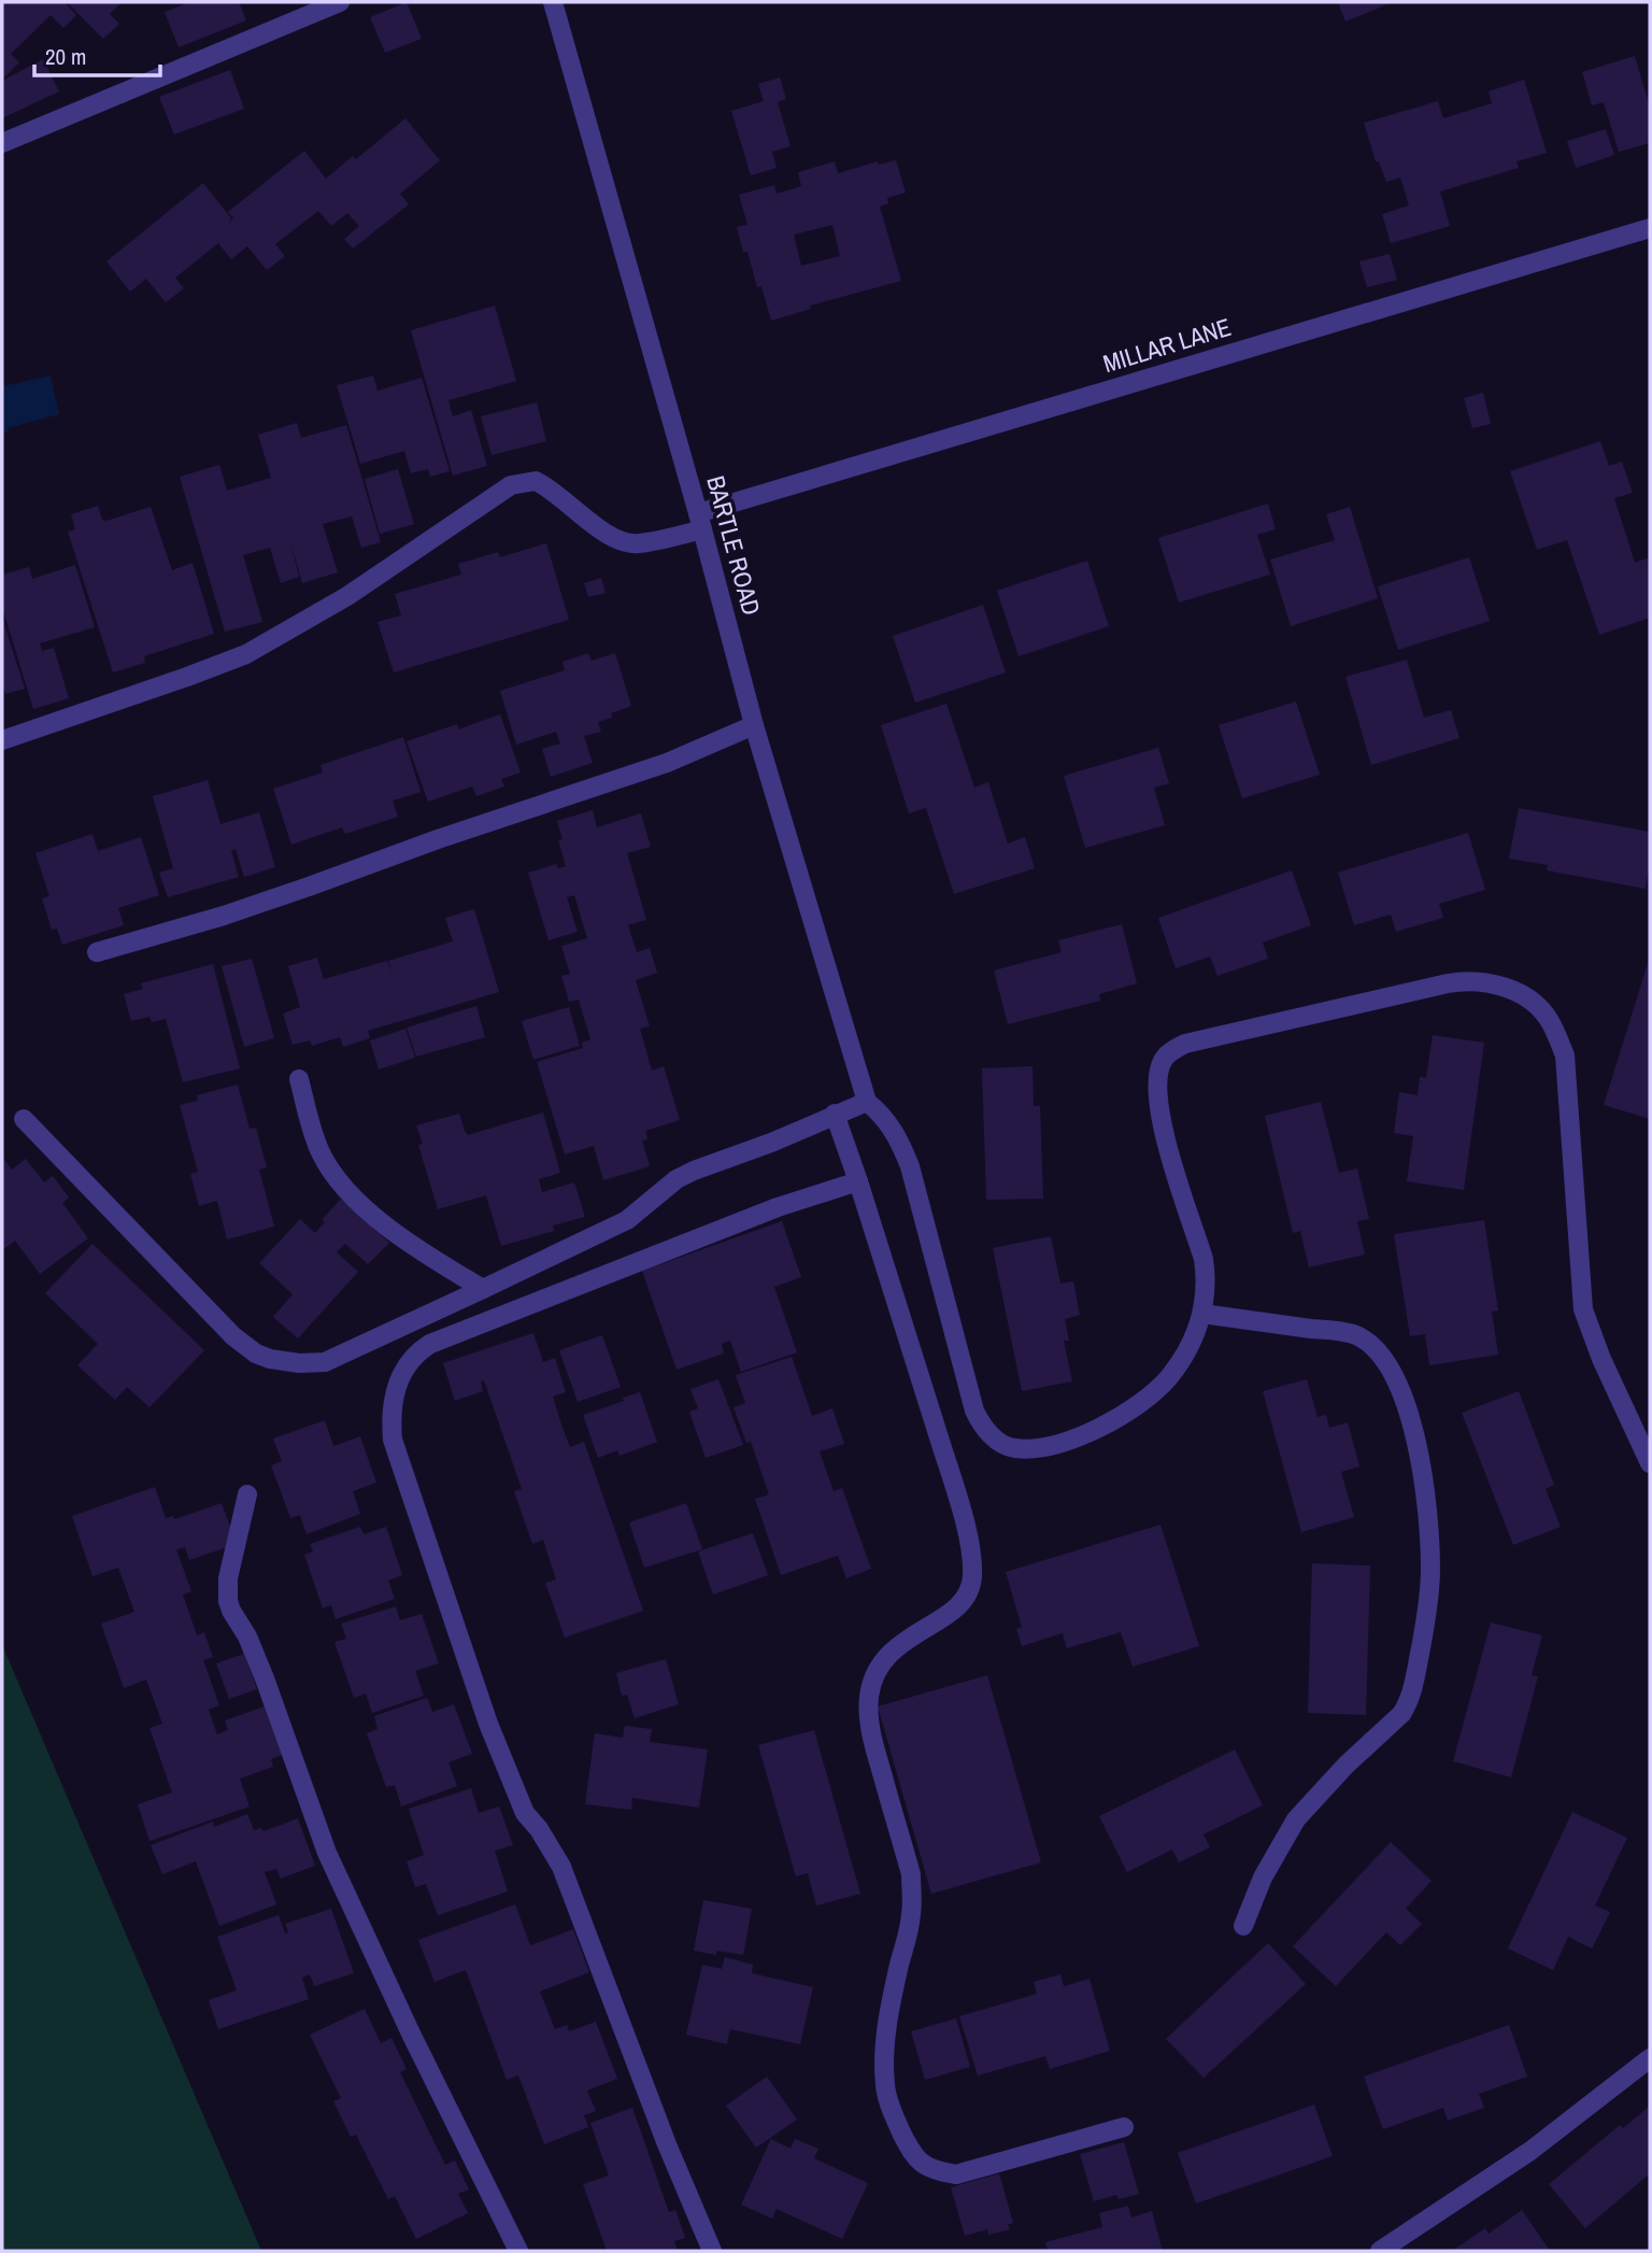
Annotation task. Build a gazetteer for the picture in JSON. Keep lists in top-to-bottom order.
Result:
{
  "streets": {
    "street": ["MILLAR LANE", "BARTLE ROAD"]
  },
  "crossings": [
    ["MILLAR LANE", "BARTLE ROAD"]
  ],
  "scale_bar": "20 m"
}
